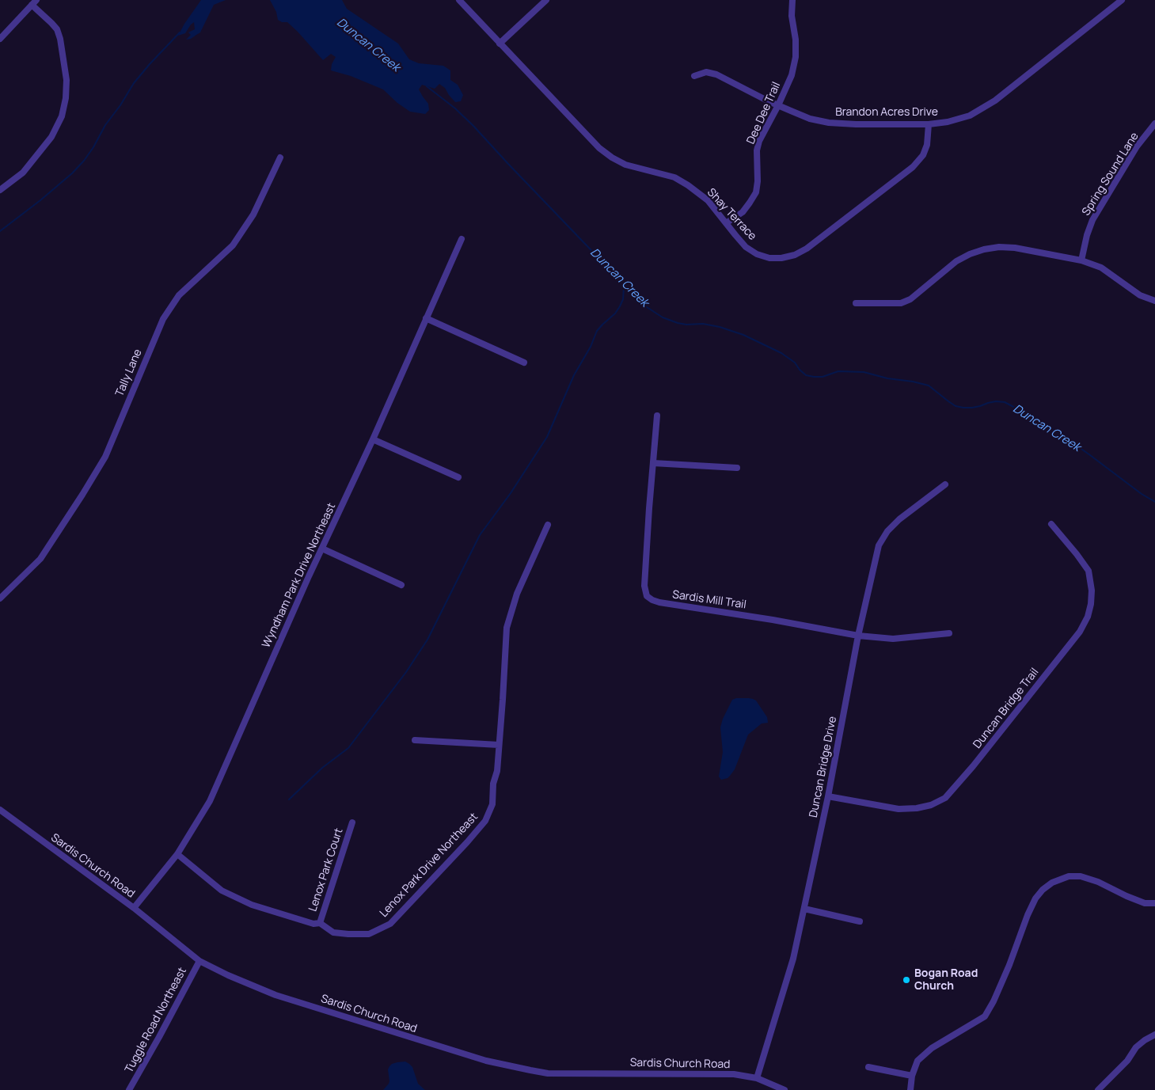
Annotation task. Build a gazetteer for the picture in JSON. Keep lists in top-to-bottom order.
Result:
{
  "streets": {
    "street": [
      "Brandon Acres Drive",
      "Dee Dee Trail",
      "Spring Sound Lane",
      "Shay Terrace",
      "Tally Lane",
      "Wyndham Park Drive Northeast",
      "Sardis Mill Trail",
      "Duncan Bridge Trail",
      "Duncan Bridge Drive",
      "Lenox Park Drive Northeast",
      "Sardis Church Road",
      "Lenox Park Court",
      "Tuggle Road Northeast"
    ]
  },
  "crossings": [
    ["Brandon Acres Drive", "Dee Dee Trail"],
    ["Brandon Acres Drive", "Shay Terrace"],
    ["Dee Dee Trail", "Shay Terrace"],
    ["Wyndham Park Drive Northeast", "Lenox Park Drive Northeast"],
    ["Wyndham Park Drive Northeast", "Sardis Church Road"],
    ["Sardis Mill Trail", "Duncan Bridge Drive"],
    ["Duncan Bridge Trail", "Duncan Bridge Drive"],
    ["Duncan Bridge Drive", "Sardis Church Road"],
    ["Lenox Park Drive Northeast", "Lenox Park Court"],
    ["Sardis Church Road", "Tuggle Road Northeast"]
  ],
  "water": ["Duncan Creek"],
  "places": ["Bogan Road Church"]
}
